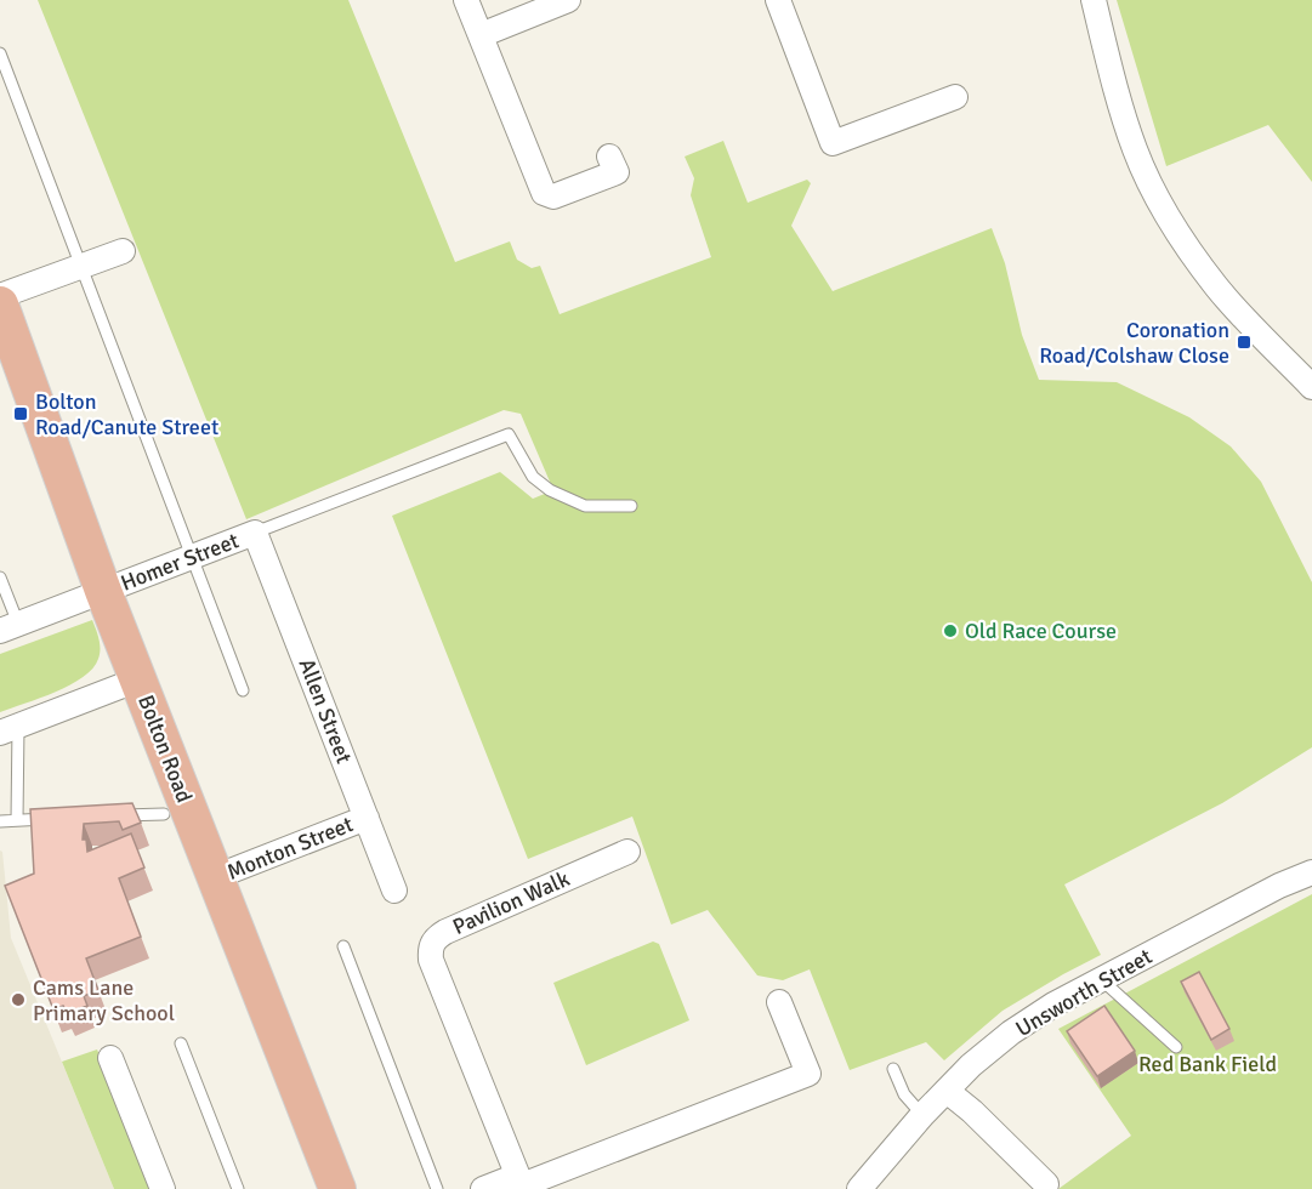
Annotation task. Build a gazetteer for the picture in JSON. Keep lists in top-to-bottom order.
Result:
{
  "streets": {
    "main road": ["Bolton Road"],
    "street": [
      "Homer Street",
      "Allen Street",
      "Monton Street",
      "Pavilion Walk",
      "Unsworth Street"
    ]
  },
  "crossings": [
    ["Homer Street", "Allen Street"],
    ["Homer Street", "Bolton Road"],
    ["Allen Street", "Monton Street"],
    ["Bolton Road", "Monton Street"]
  ],
  "parks": ["Red Bank Field"],
  "places": {
    "transit": ["Coronation Road/Colshaw Close", "Bolton Road/Canute Street"],
    "other": ["Old Race Course", "Cams Lane Primary School"]
  }
}
